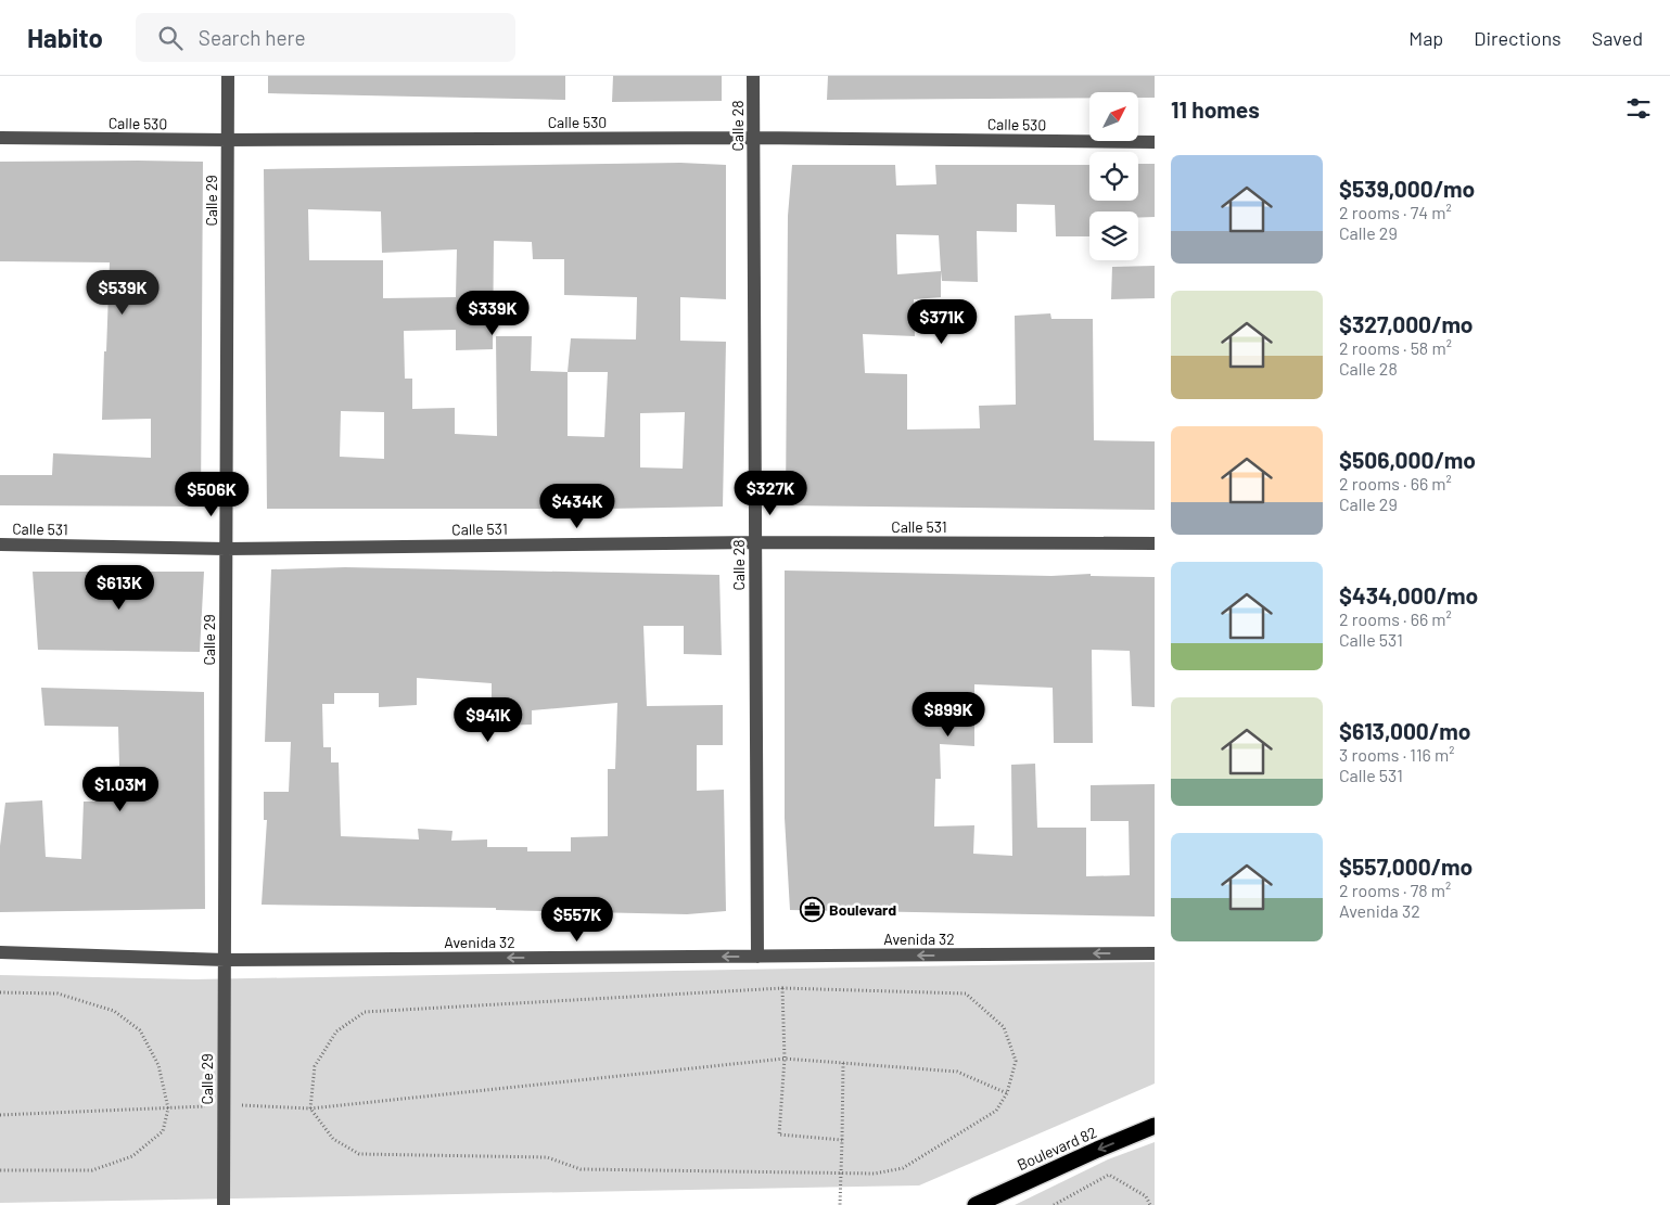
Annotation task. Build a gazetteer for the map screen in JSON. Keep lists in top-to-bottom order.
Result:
{
  "streets": {
    "highway": ["Boulevard 82"],
    "street": [
      "Calle 530",
      "Calle 28",
      "Calle 29",
      "Calle 531",
      "Avenida 32"
    ]
  },
  "crossings": [
    ["Calle 530", "Calle 28"],
    ["Calle 530", "Calle 29"],
    ["Calle 28", "Calle 531"],
    ["Calle 28", "Avenida 32"],
    ["Calle 29", "Calle 531"],
    ["Calle 29", "Avenida 32"]
  ],
  "one_way": ["Avenida 32", "Boulevard 82"],
  "places": {
    "office": ["Boulevard"]
  },
  "north": "top right",
  "page": {
    "header": "Habito",
    "search": "Search here",
    "nav": ["Map", "Directions", "Saved"],
    "heading": "11 homes",
    "list": [
      {
        "name": "$539,000/mo",
        "note": "2 rooms · 74 m² · Calle 29"
      },
      {
        "name": "$327,000/mo",
        "note": "2 rooms · 58 m² · Calle 28"
      },
      {
        "name": "$506,000/mo",
        "note": "2 rooms · 66 m² · Calle 29"
      },
      {
        "name": "$434,000/mo",
        "note": "2 rooms · 66 m² · Calle 531"
      },
      {
        "name": "$613,000/mo",
        "note": "3 rooms · 116 m² · Calle 531"
      },
      {
        "name": "$557,000/mo",
        "note": "2 rooms · 78 m² · Avenida 32"
      }
    ],
    "price": [
      "$539K",
      "$339K",
      "$371K",
      "$327K",
      "$506K",
      "$434K",
      "$613K",
      "$899K",
      "$941K",
      "$1.03M",
      "$557K"
    ]
  }
}
